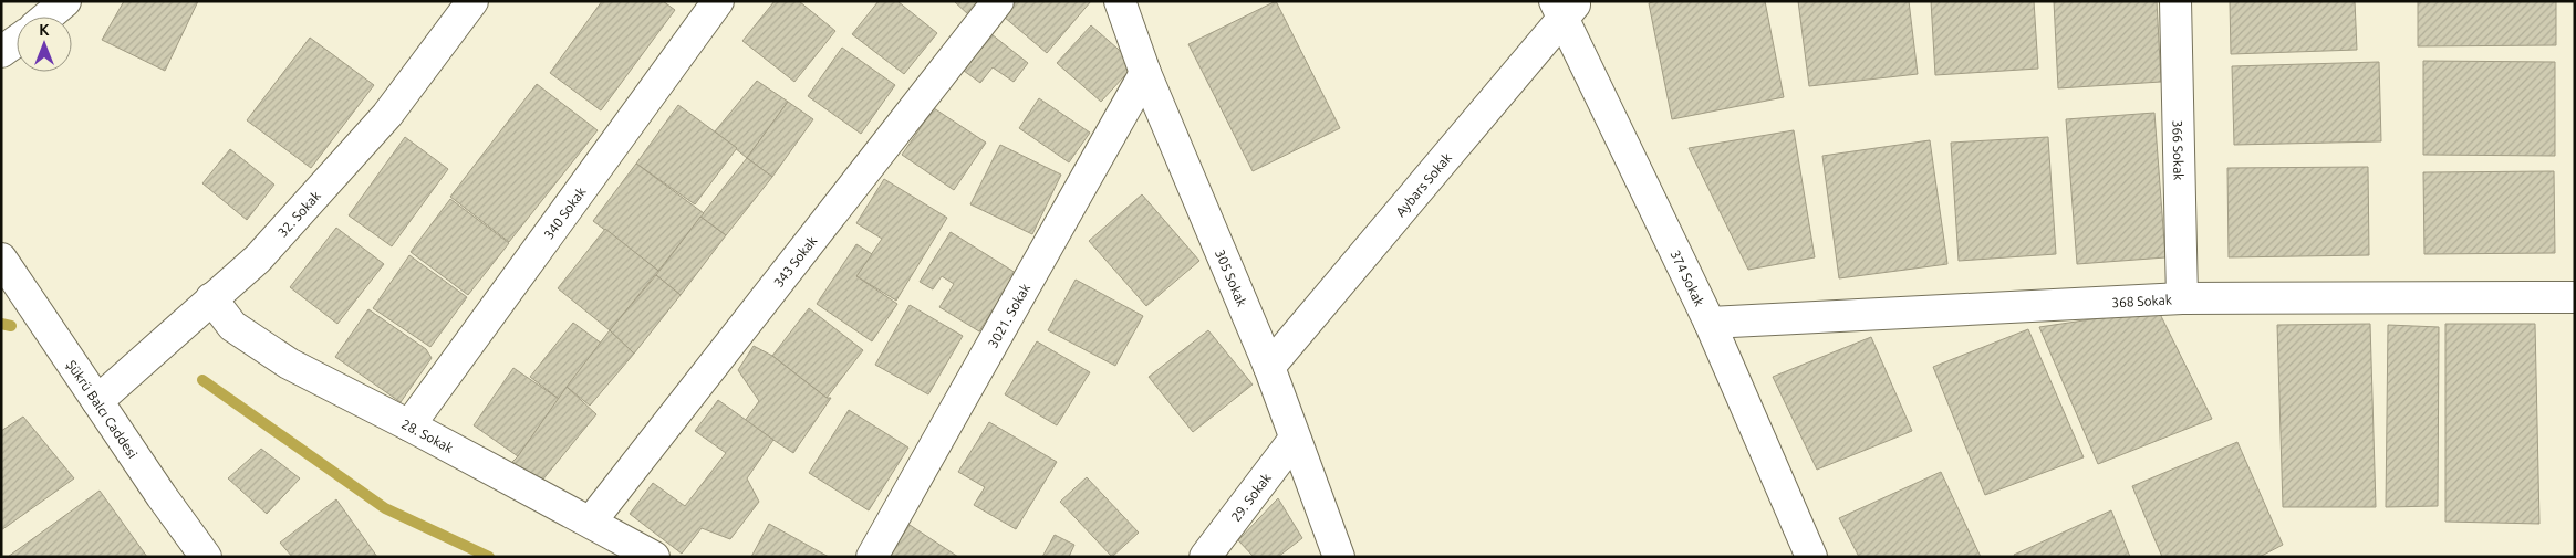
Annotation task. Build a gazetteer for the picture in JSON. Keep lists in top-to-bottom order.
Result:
{
  "streets": {
    "street": [
      "366 Sokak",
      "Aybars Sokak",
      "32. Sokak",
      "340 Sokak",
      "343 Sokak",
      "374 Sokak",
      "305 Sokak",
      "368 Sokak",
      "3021. Sokak",
      "Şükrü Balcı Caddesi",
      "28. Sokak",
      "29. Sokak"
    ]
  },
  "crossings": [
    ["366 Sokak", "368 Sokak"],
    ["Aybars Sokak", "374 Sokak"],
    ["Aybars Sokak", "305 Sokak"],
    ["32. Sokak", "Şükrü Balcı Caddesi"],
    ["32. Sokak", "28. Sokak"],
    ["340 Sokak", "28. Sokak"],
    ["343 Sokak", "28. Sokak"],
    ["374 Sokak", "368 Sokak"],
    ["305 Sokak", "3021. Sokak"],
    ["305 Sokak", "29. Sokak"]
  ],
  "north": "top"
}
